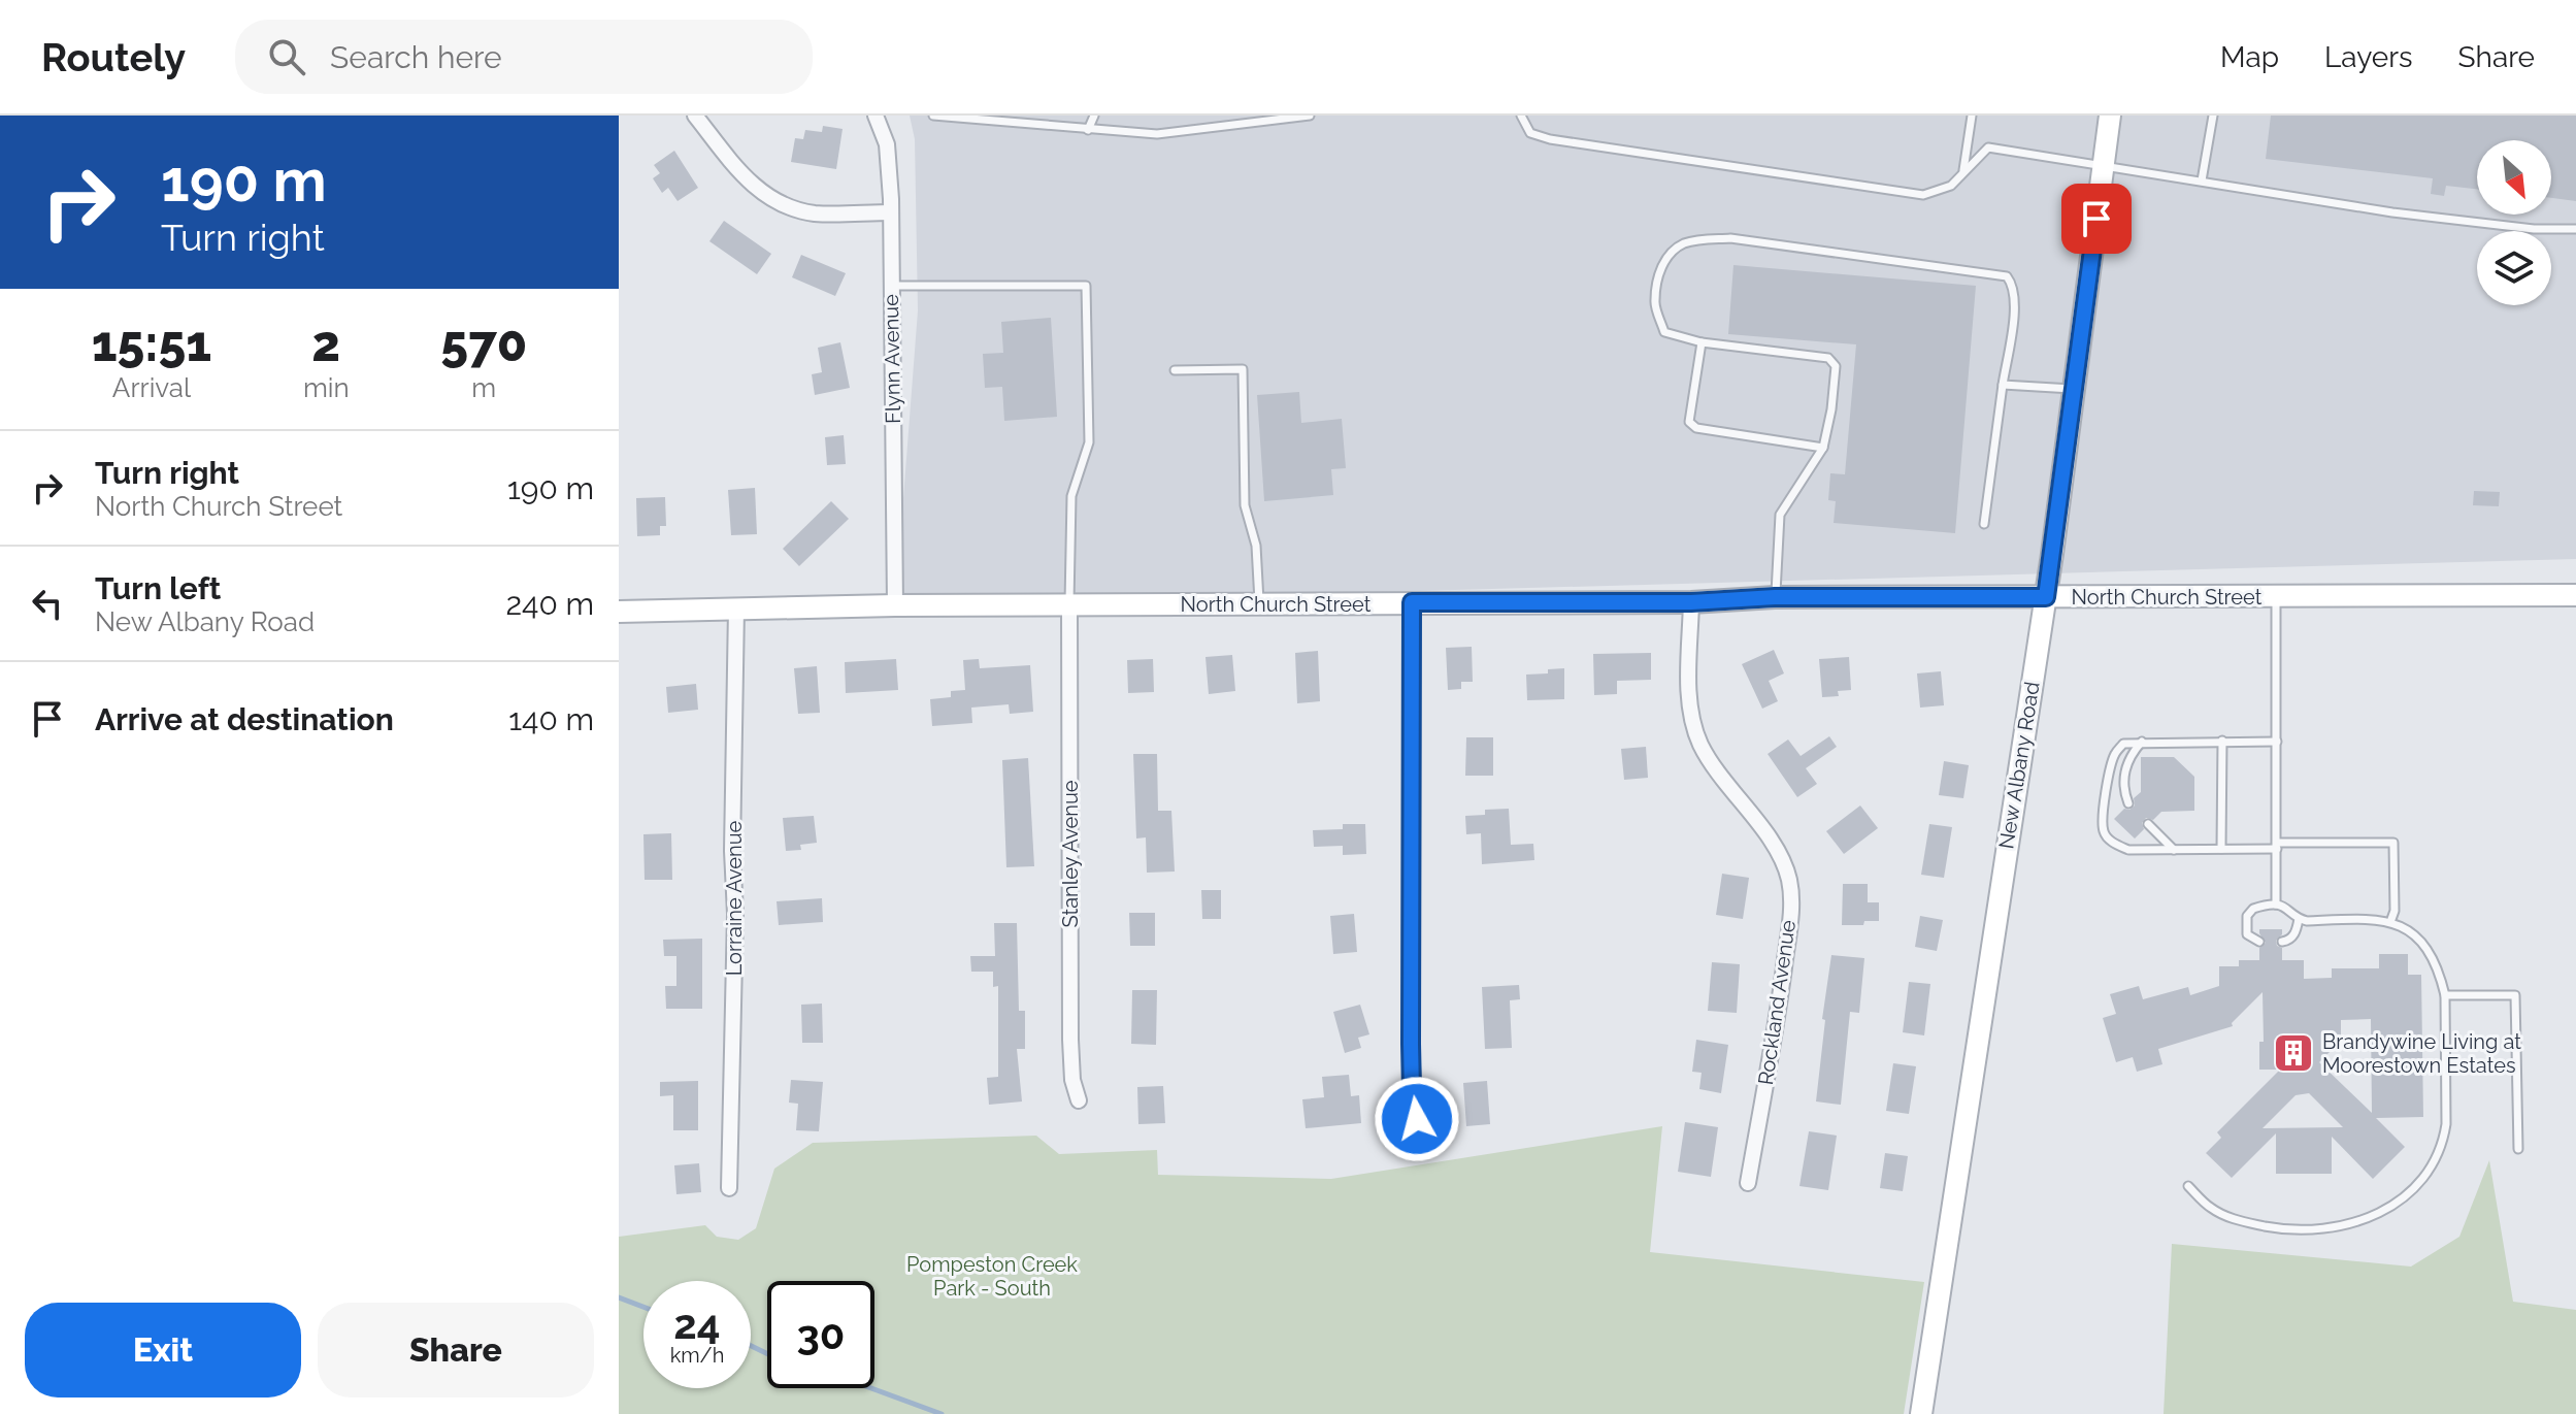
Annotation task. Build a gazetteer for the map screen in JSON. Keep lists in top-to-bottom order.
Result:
{
  "streets": {
    "main road": ["North Church Street", "New Albany Road"],
    "street": [
      "Flynn Avenue",
      "Stanley Avenue",
      "Lorraine Avenue",
      "Rockland Avenue"
    ]
  },
  "crossings": [
    ["Flynn Avenue", "North Church Street"],
    ["North Church Street", "New Albany Road"],
    ["North Church Street", "Stanley Avenue"],
    ["North Church Street", "Lorraine Avenue"],
    ["North Church Street", "Rockland Avenue"]
  ],
  "parks": ["Pompeston Creek Park - South"],
  "places": {
    "building": ["Brandywine Living at Moorestown Estates"]
  },
  "north": "bottom right",
  "page": {
    "header": "Routely",
    "search": "Search here",
    "nav": ["Map", "Layers", "Share"],
    "turn": ["190 m", "Turn right"],
    "eta": [
      "15:51",
      "Arrival",
      "2",
      "min",
      "570",
      "m"
    ],
    "list": [
      {
        "name": "Turn right",
        "note": "North Church Street",
        "value": "190 m"
      },
      {
        "name": "Turn left",
        "note": "New Albany Road",
        "value": "240 m"
      },
      {
        "name": "Arrive at destination",
        "value": "140 m"
      }
    ],
    "speed": "24 km/h",
    "limit": "30",
    "buttons": ["Exit", "Share"]
  }
}
